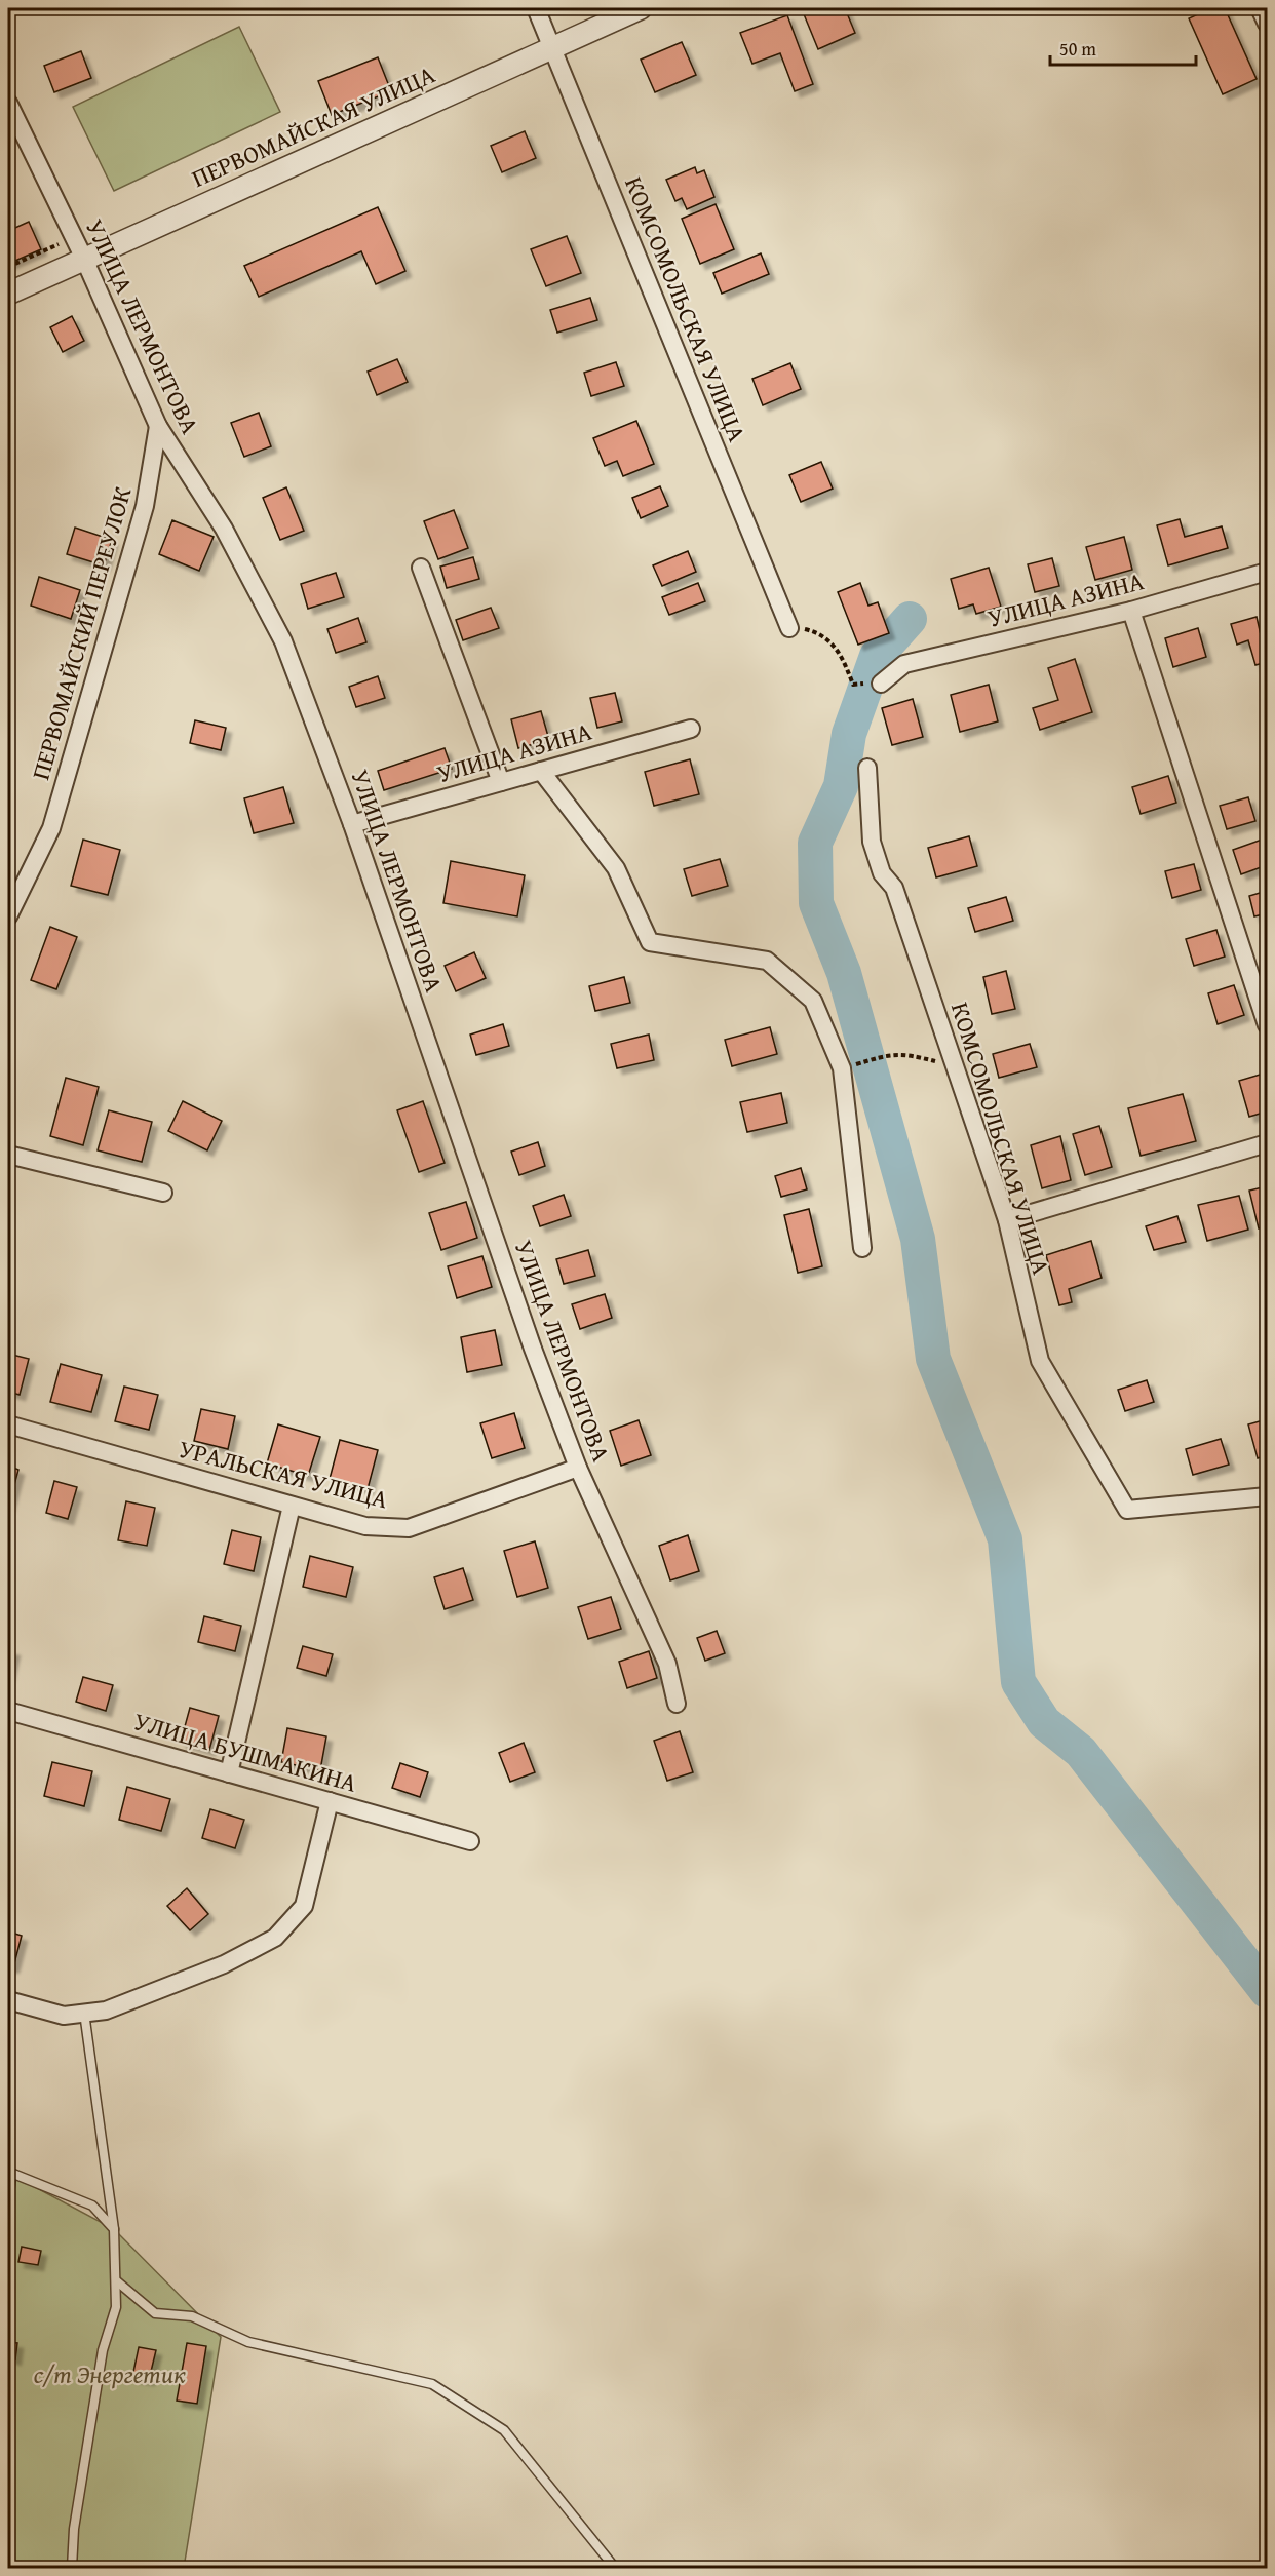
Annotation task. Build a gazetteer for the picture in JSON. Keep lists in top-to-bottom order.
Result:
{
  "streets": {
    "street": [
      "ПЕРВОМАЙСКАЯ УЛИЦА",
      "КОМСОМОЛЬСКАЯ УЛИЦА",
      "УЛИЦА ЛЕРМОНТОВА",
      "УЛИЦА АЗИНА",
      "ПЕРВОМАЙСКИЙ ПЕРЕУЛОК",
      "УРАЛЬСКАЯ УЛИЦА",
      "УЛИЦА БУШМАКИНА"
    ]
  },
  "crossings": [
    ["ПЕРВОМАЙСКАЯ УЛИЦА", "КОМСОМОЛЬСКАЯ УЛИЦА"],
    ["ПЕРВОМАЙСКАЯ УЛИЦА", "УЛИЦА ЛЕРМОНТОВА"],
    ["УЛИЦА ЛЕРМОНТОВА", "УЛИЦА АЗИНА"],
    ["УЛИЦА ЛЕРМОНТОВА", "ПЕРВОМАЙСКИЙ ПЕРЕУЛОК"],
    ["УЛИЦА ЛЕРМОНТОВА", "УРАЛЬСКАЯ УЛИЦА"]
  ],
  "parks": ["с/т Энергетик"],
  "scale_bar": "50 m"
}
